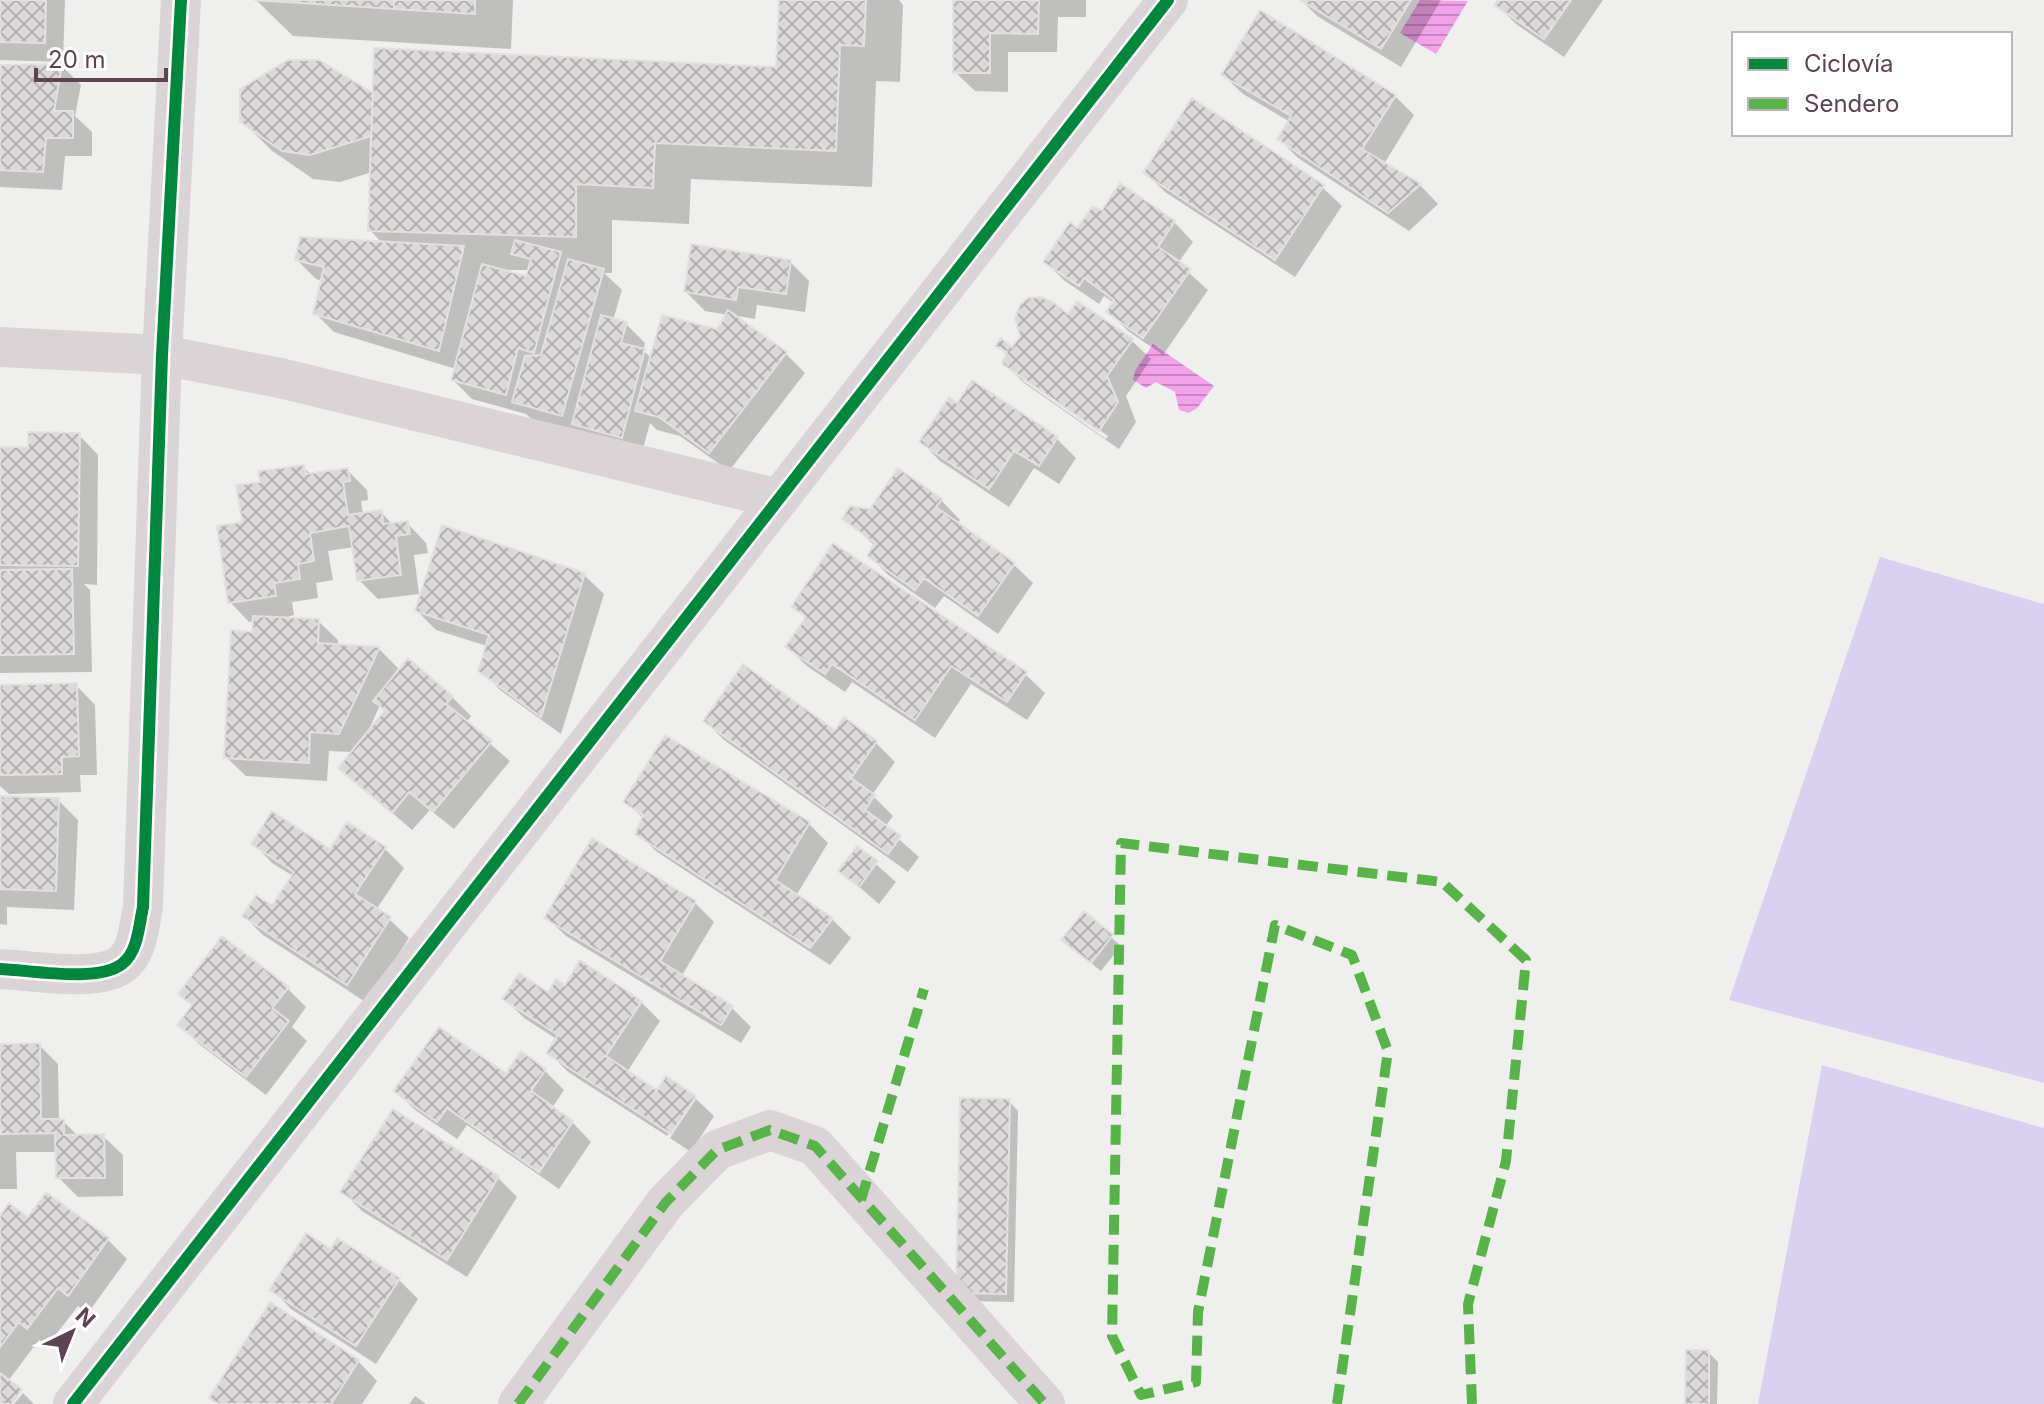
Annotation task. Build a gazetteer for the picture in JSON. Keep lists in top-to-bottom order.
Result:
{
  "legend": ["Ciclovía", "Sendero"],
  "scale_bar": "20 m",
  "north": "top right"
}
